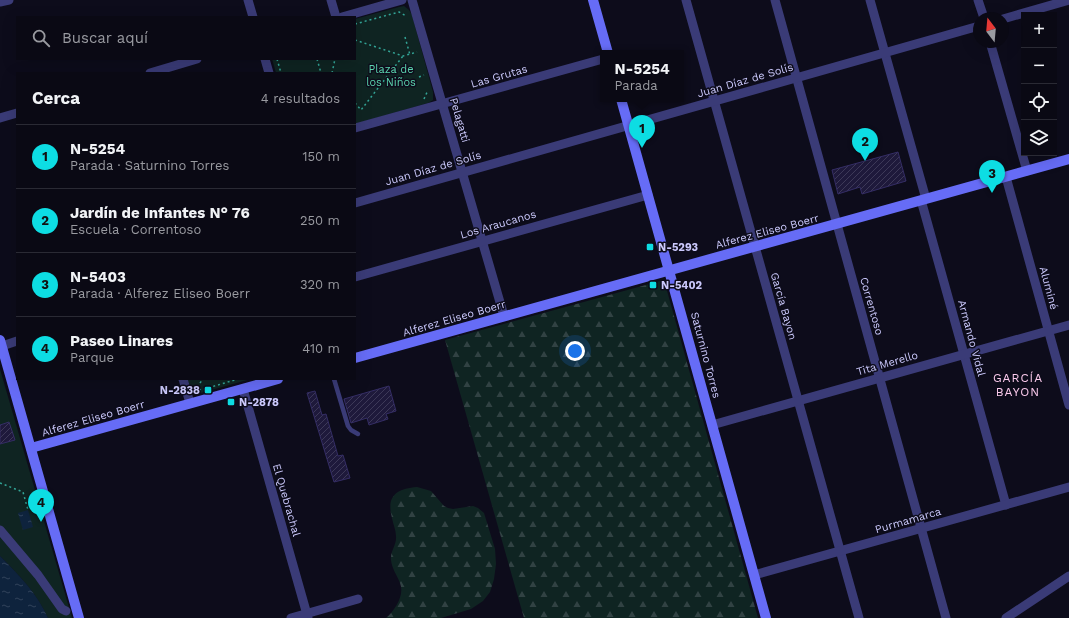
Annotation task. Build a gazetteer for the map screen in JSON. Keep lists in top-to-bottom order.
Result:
{
  "streets": {
    "street": [
      "Las Grutas",
      "Juan Díaz de Solís",
      "Pelagatti",
      "Los Araucanos",
      "Alferez Eliseo Boerr",
      "Aluminé",
      "García Bayon",
      "Correntoso",
      "Armando Vidal",
      "Saturnino Torres",
      "Tita Merello",
      "El Quebrachal",
      "Purmamarca"
    ]
  },
  "crossings": [
    ["Las Grutas", "Pelagatti"],
    ["Juan Díaz de Solís", "Pelagatti"],
    ["Juan Díaz de Solís", "García Bayon"],
    ["Juan Díaz de Solís", "Correntoso"],
    ["Juan Díaz de Solís", "Armando Vidal"],
    ["Juan Díaz de Solís", "Saturnino Torres"],
    ["Pelagatti", "Los Araucanos"],
    ["Pelagatti", "Alferez Eliseo Boerr"],
    ["Los Araucanos", "Saturnino Torres"],
    ["Alferez Eliseo Boerr", "Aluminé"],
    ["Alferez Eliseo Boerr", "García Bayon"],
    ["Alferez Eliseo Boerr", "Correntoso"],
    ["Alferez Eliseo Boerr", "Armando Vidal"],
    ["Alferez Eliseo Boerr", "Saturnino Torres"],
    ["Alferez Eliseo Boerr", "El Quebrachal"],
    ["Aluminé", "Tita Merello"],
    ["García Bayon", "Tita Merello"],
    ["García Bayon", "Purmamarca"],
    ["Correntoso", "Tita Merello"],
    ["Correntoso", "Purmamarca"],
    ["Armando Vidal", "Tita Merello"],
    ["Armando Vidal", "Purmamarca"],
    ["Saturnino Torres", "Tita Merello"],
    ["Saturnino Torres", "Purmamarca"]
  ],
  "districts": ["GARCÍA BAYON"],
  "parks": ["Plaza de los Niños"],
  "places": {
    "transit": [
      "N-5293",
      "N-5402",
      "N-2838",
      "N-2878"
    ]
  },
  "north": "top",
  "page": {
    "map_buttons": ["+", "−"],
    "search": "Buscar aquí",
    "popup": ["N-5254", "Parada"],
    "heading": ["Cerca", "4 resultados"],
    "pins": [
      "1",
      "2",
      "3",
      "4"
    ],
    "list": [
      {
        "mark": "1",
        "name": "N-5254",
        "note": "Parada · Saturnino Torres",
        "value": "150 m"
      },
      {
        "mark": "2",
        "name": "Jardín de Infantes N° 76",
        "note": "Escuela · Correntoso",
        "value": "250 m"
      },
      {
        "mark": "3",
        "name": "N-5403",
        "note": "Parada · Alferez Eliseo Boerr",
        "value": "320 m"
      },
      {
        "mark": "4",
        "name": "Paseo Linares",
        "note": "Parque",
        "value": "410 m"
      }
    ]
  }
}
